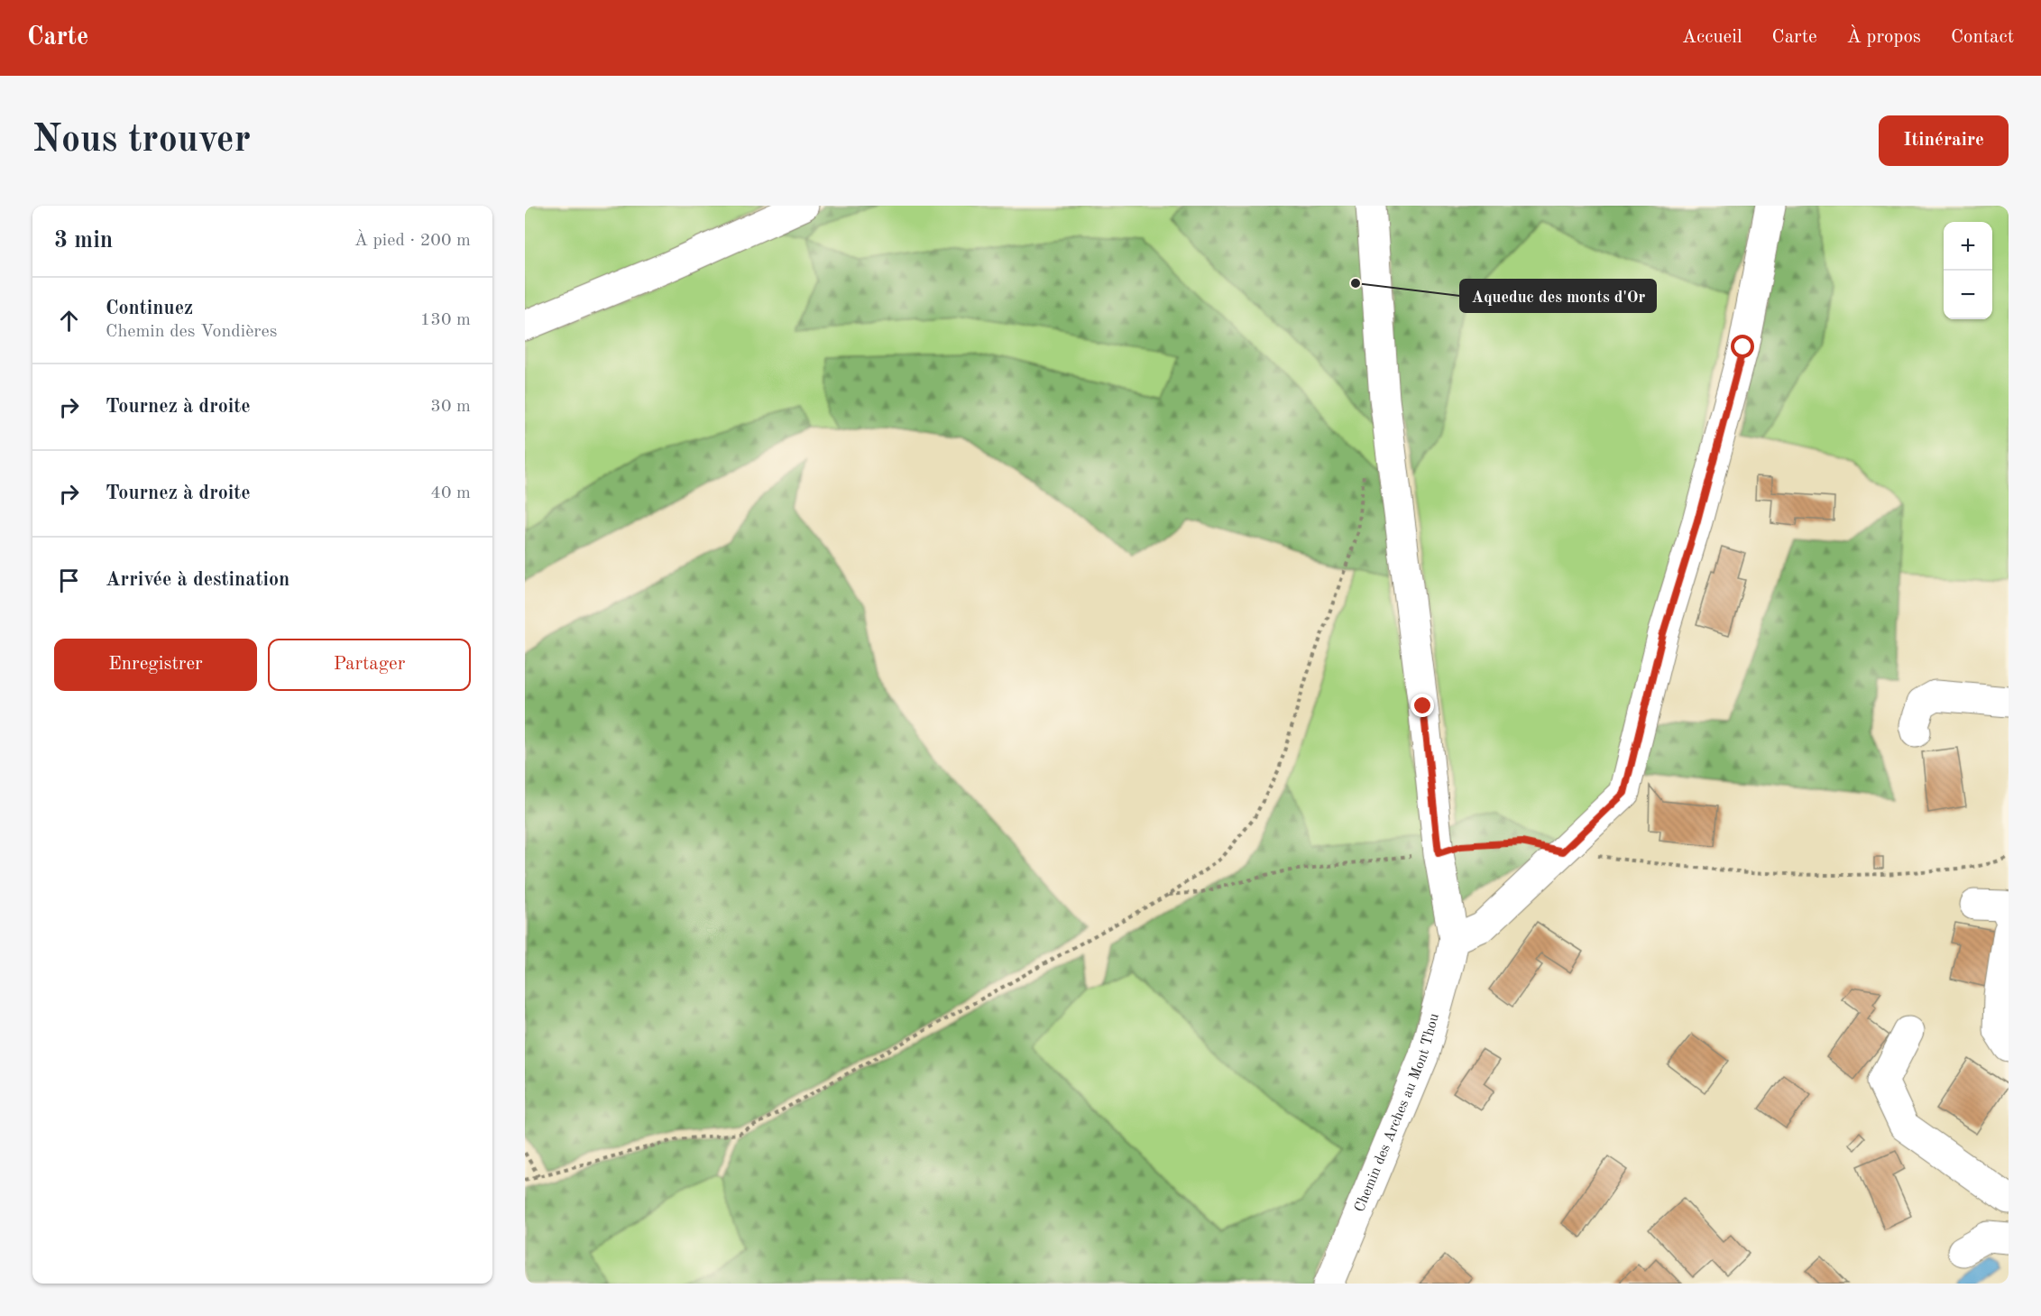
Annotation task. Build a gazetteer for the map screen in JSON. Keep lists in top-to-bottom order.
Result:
{
  "streets": {
    "street": ["Chemin des Arches au Mont Thou"]
  },
  "places": ["Aqueduc des monts d'Or"],
  "page": {
    "header": "Carte",
    "nav": [
      "Accueil",
      "Carte",
      "À propos",
      "Contact"
    ],
    "buttons": [
      "Itinéraire",
      ["Enregistrer", "Partager"]
    ],
    "title": "Nous trouver",
    "heading": ["3 min", "À pied · 200 m"],
    "map_buttons": ["+", "−"],
    "list": [
      ["Continuez", "Chemin des Vondières", "130 m"],
      ["Tournez à droite", "30 m"],
      ["Tournez à droite", "40 m"],
      "Arrivée à destination"
    ]
  }
}
